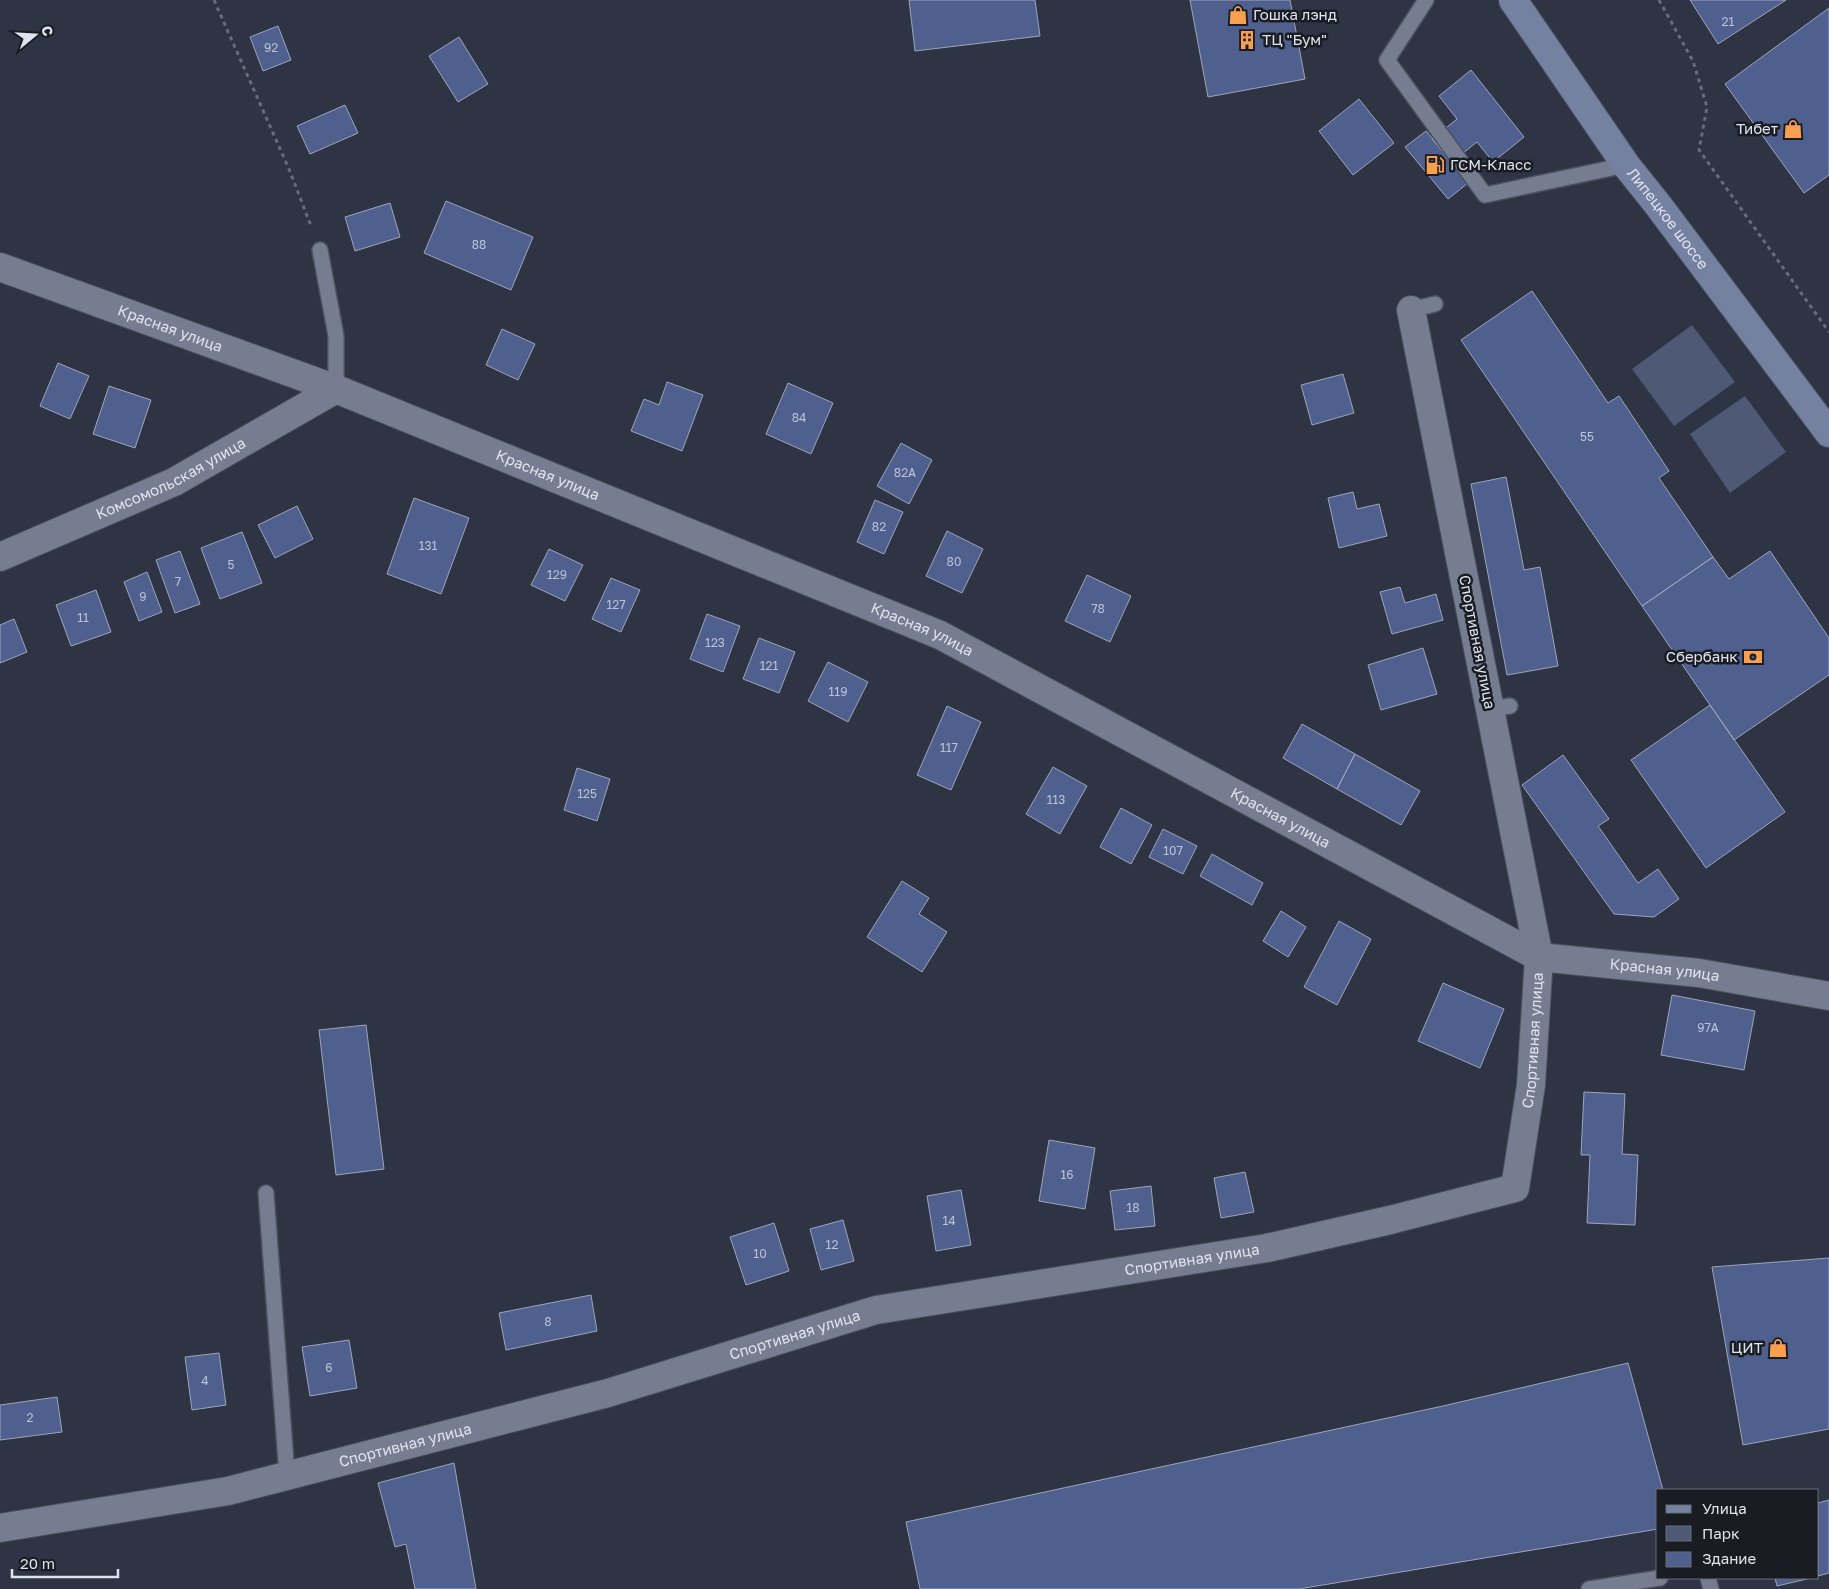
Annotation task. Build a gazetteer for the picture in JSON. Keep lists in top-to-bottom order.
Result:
{
  "streets": {
    "main road": ["Липецкое шоссе"],
    "street": ["Красная улица", "Комсомольская улица", "Спортивная улица"]
  },
  "crossings": [
    ["Красная улица", "Комсомольская улица"],
    ["Красная улица", "Спортивная улица"]
  ],
  "places": {
    "shop": ["Гошка лэнд", "Тибет", "ЦИТ"],
    "building": ["ТЦ \"Бум\""],
    "fuel station": ["ГСМ-Класс"],
    "bank": ["Сбербанк"]
  },
  "house_numbers": [
    "21",
    "92",
    "88",
    "84",
    "55",
    "82А",
    "82",
    "131",
    "80",
    "5",
    "129",
    "7",
    "9",
    "127",
    "78",
    "11",
    "123",
    "121",
    "119",
    "117",
    "125",
    "113",
    "107",
    "97А",
    "16",
    "18",
    "14",
    "12",
    "10",
    "8",
    "6",
    "4",
    "2"
  ],
  "legend": ["Улица", "Парк", "Здание"],
  "scale_bar": "20 m",
  "north": "right"
}
